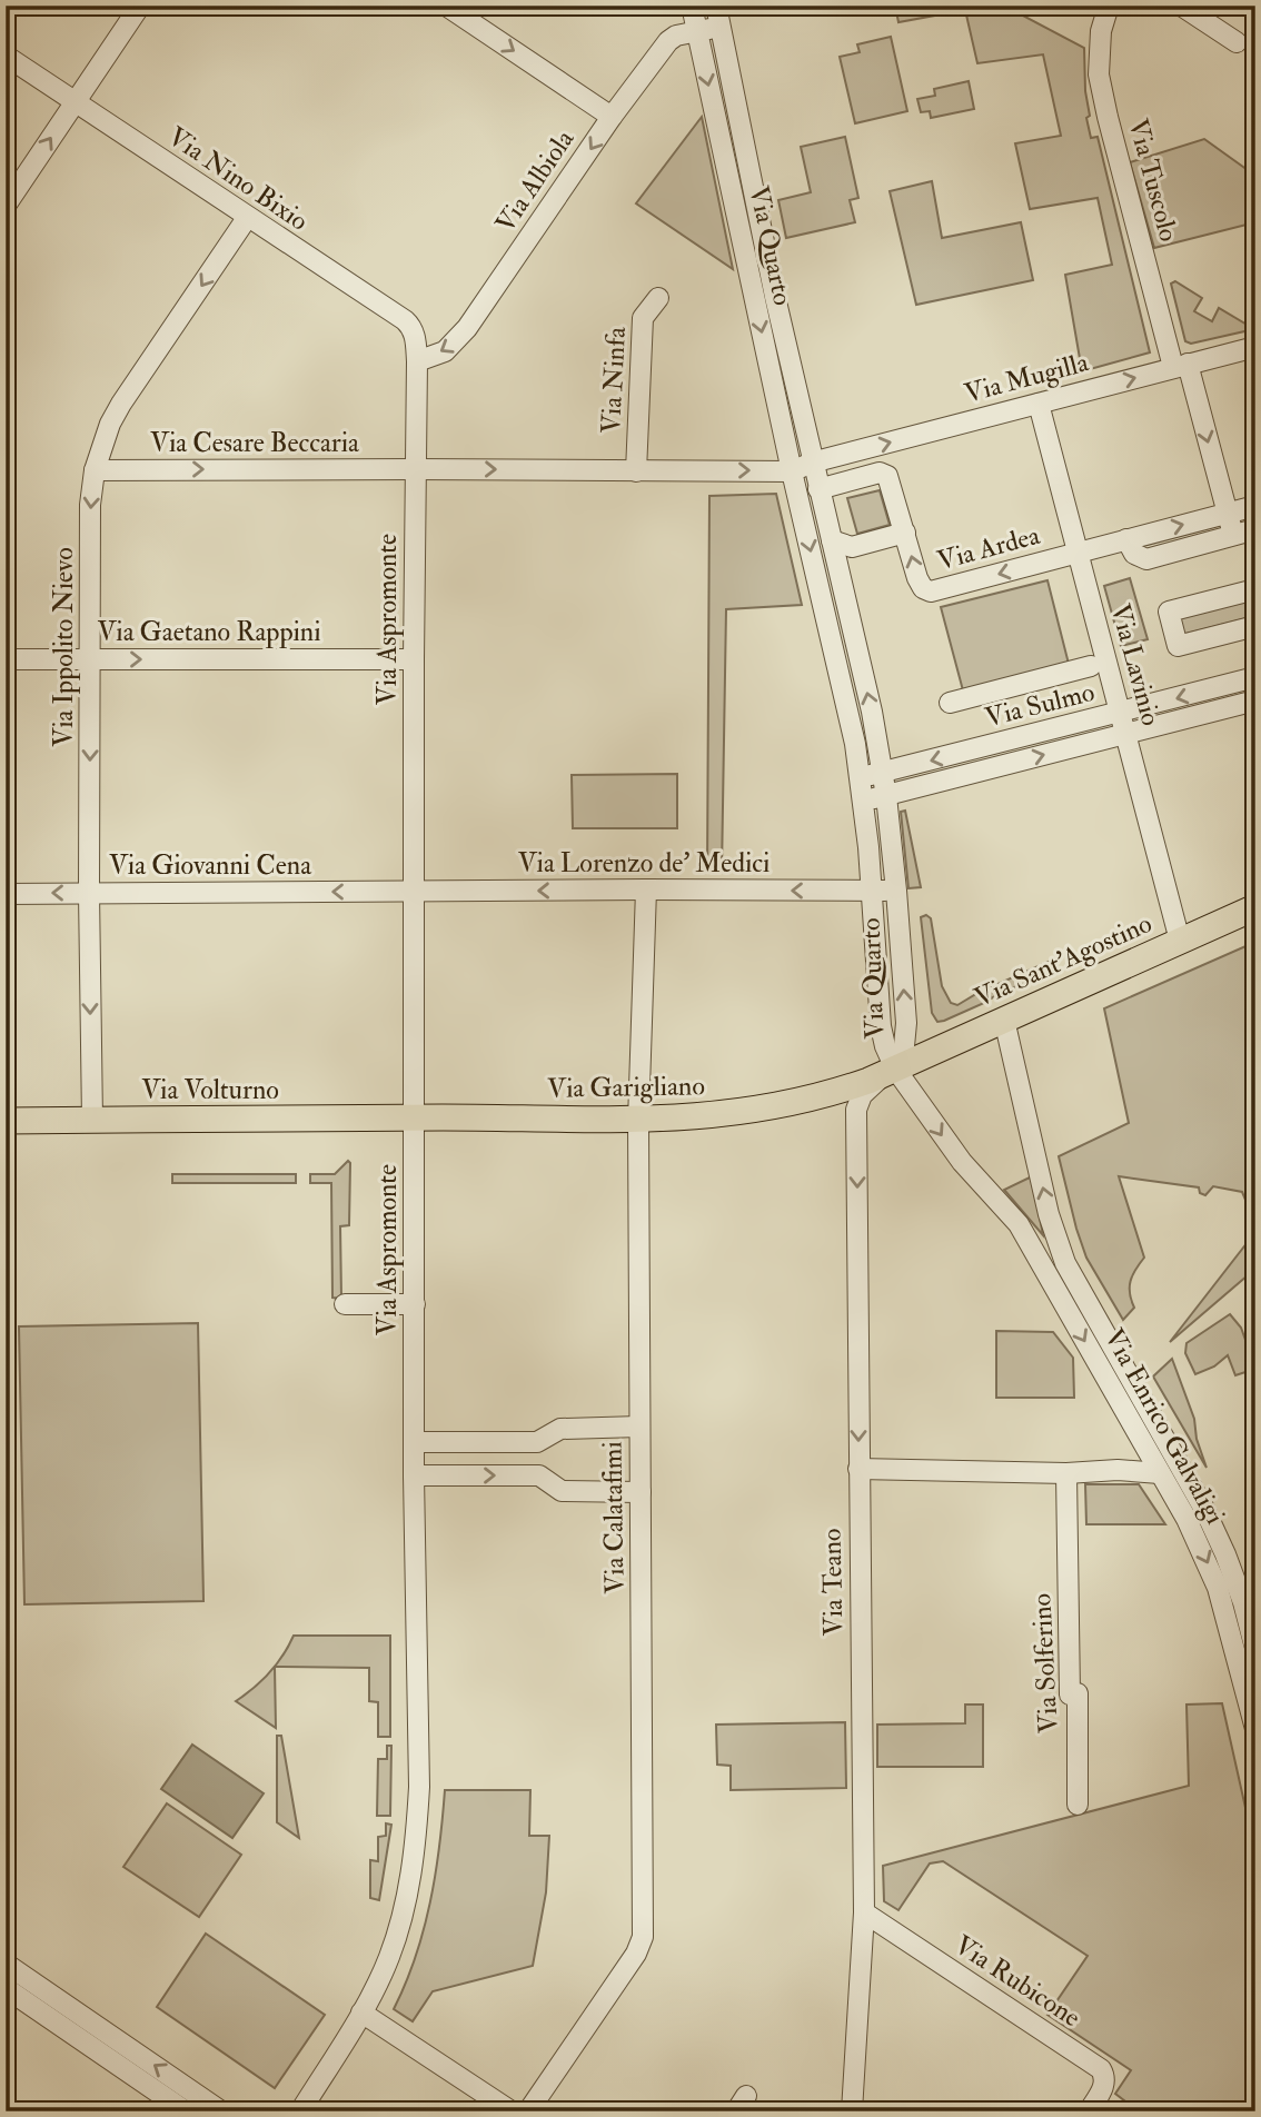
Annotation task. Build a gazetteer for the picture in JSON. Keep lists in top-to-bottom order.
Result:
{
  "streets": {
    "main road": ["Via Sant'Agostino", "Via Garigliano", "Via Volturno"],
    "street": [
      "Via Nino Bixio",
      "Via Tuscolo",
      "Via Albiola",
      "Via Quarto",
      "Via Mugilla",
      "Via Ninfa",
      "Via Cesare Beccaria",
      "Via Ardea",
      "Via Aspromonte",
      "Via Gaetano Rappini",
      "Via Ippolito Nievo",
      "Via Lavinio",
      "Via Sulmo",
      "Via Lorenzo de' Medici",
      "Via Giovanni Cena",
      "Via Enrico Galvaligi",
      "Via Calatafimi",
      "Via Teano",
      "Via Solferino",
      "Via Rubicone"
    ]
  },
  "crossings": [
    ["Via Nino Bixio", "Via Albiola"],
    ["Via Nino Bixio", "Via Aspromonte"],
    ["Via Nino Bixio", "Via Ippolito Nievo"],
    ["Via Tuscolo", "Via Mugilla"],
    ["Via Tuscolo", "Via Ardea"],
    ["Via Albiola", "Via Quarto"],
    ["Via Albiola", "Via Aspromonte"],
    ["Via Quarto", "Via Mugilla"],
    ["Via Quarto", "Via Ardea"],
    ["Via Quarto", "Via Sulmo"],
    ["Via Quarto", "Via Lorenzo de' Medici"],
    ["Via Quarto", "Via Sant'Agostino"],
    ["Via Quarto", "Via Garigliano"],
    ["Via Quarto", "Via Enrico Galvaligi"],
    ["Via Mugilla", "Via Lavinio"],
    ["Via Cesare Beccaria", "Via Aspromonte"],
    ["Via Cesare Beccaria", "Via Ippolito Nievo"],
    ["Via Ardea", "Via Lavinio"],
    ["Via Aspromonte", "Via Gaetano Rappini"],
    ["Via Aspromonte", "Via Lorenzo de' Medici"],
    ["Via Aspromonte", "Via Giovanni Cena"],
    ["Via Aspromonte", "Via Garigliano"],
    ["Via Aspromonte", "Via Volturno"],
    ["Via Gaetano Rappini", "Via Ippolito Nievo"],
    ["Via Ippolito Nievo", "Via Giovanni Cena"],
    ["Via Ippolito Nievo", "Via Volturno"],
    ["Via Lavinio", "Via Sulmo"],
    ["Via Lavinio", "Via Sant'Agostino"],
    ["Via Lorenzo de' Medici", "Via Giovanni Cena"],
    ["Via Lorenzo de' Medici", "Via Calatafimi"],
    ["Via Sant'Agostino", "Via Garigliano"],
    ["Via Sant'Agostino", "Via Enrico Galvaligi"],
    ["Via Garigliano", "Via Volturno"],
    ["Via Garigliano", "Via Enrico Galvaligi"],
    ["Via Garigliano", "Via Calatafimi"],
    ["Via Teano", "Via Rubicone"]
  ],
  "one_way": [
    "Via Albiola",
    "Via Mugilla",
    "Via Cesare Beccaria",
    "Via Gaetano Rappini",
    "Via Ippolito Nievo",
    "Via Lorenzo de' Medici",
    "Via Giovanni Cena",
    "Via Teano"
  ]
}
